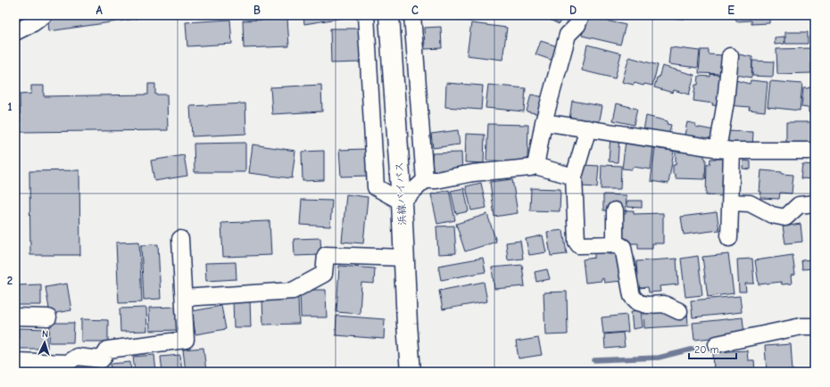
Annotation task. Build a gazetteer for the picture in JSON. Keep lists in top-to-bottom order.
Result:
{
  "streets": {
    "highway": ["浜線バイパス"]
  },
  "scale_bar": "20 m",
  "north": "top",
  "grid": {
    "columns": [
      "A",
      "B",
      "C",
      "D",
      "E"
    ],
    "rows": ["1", "2"]
  }
}
